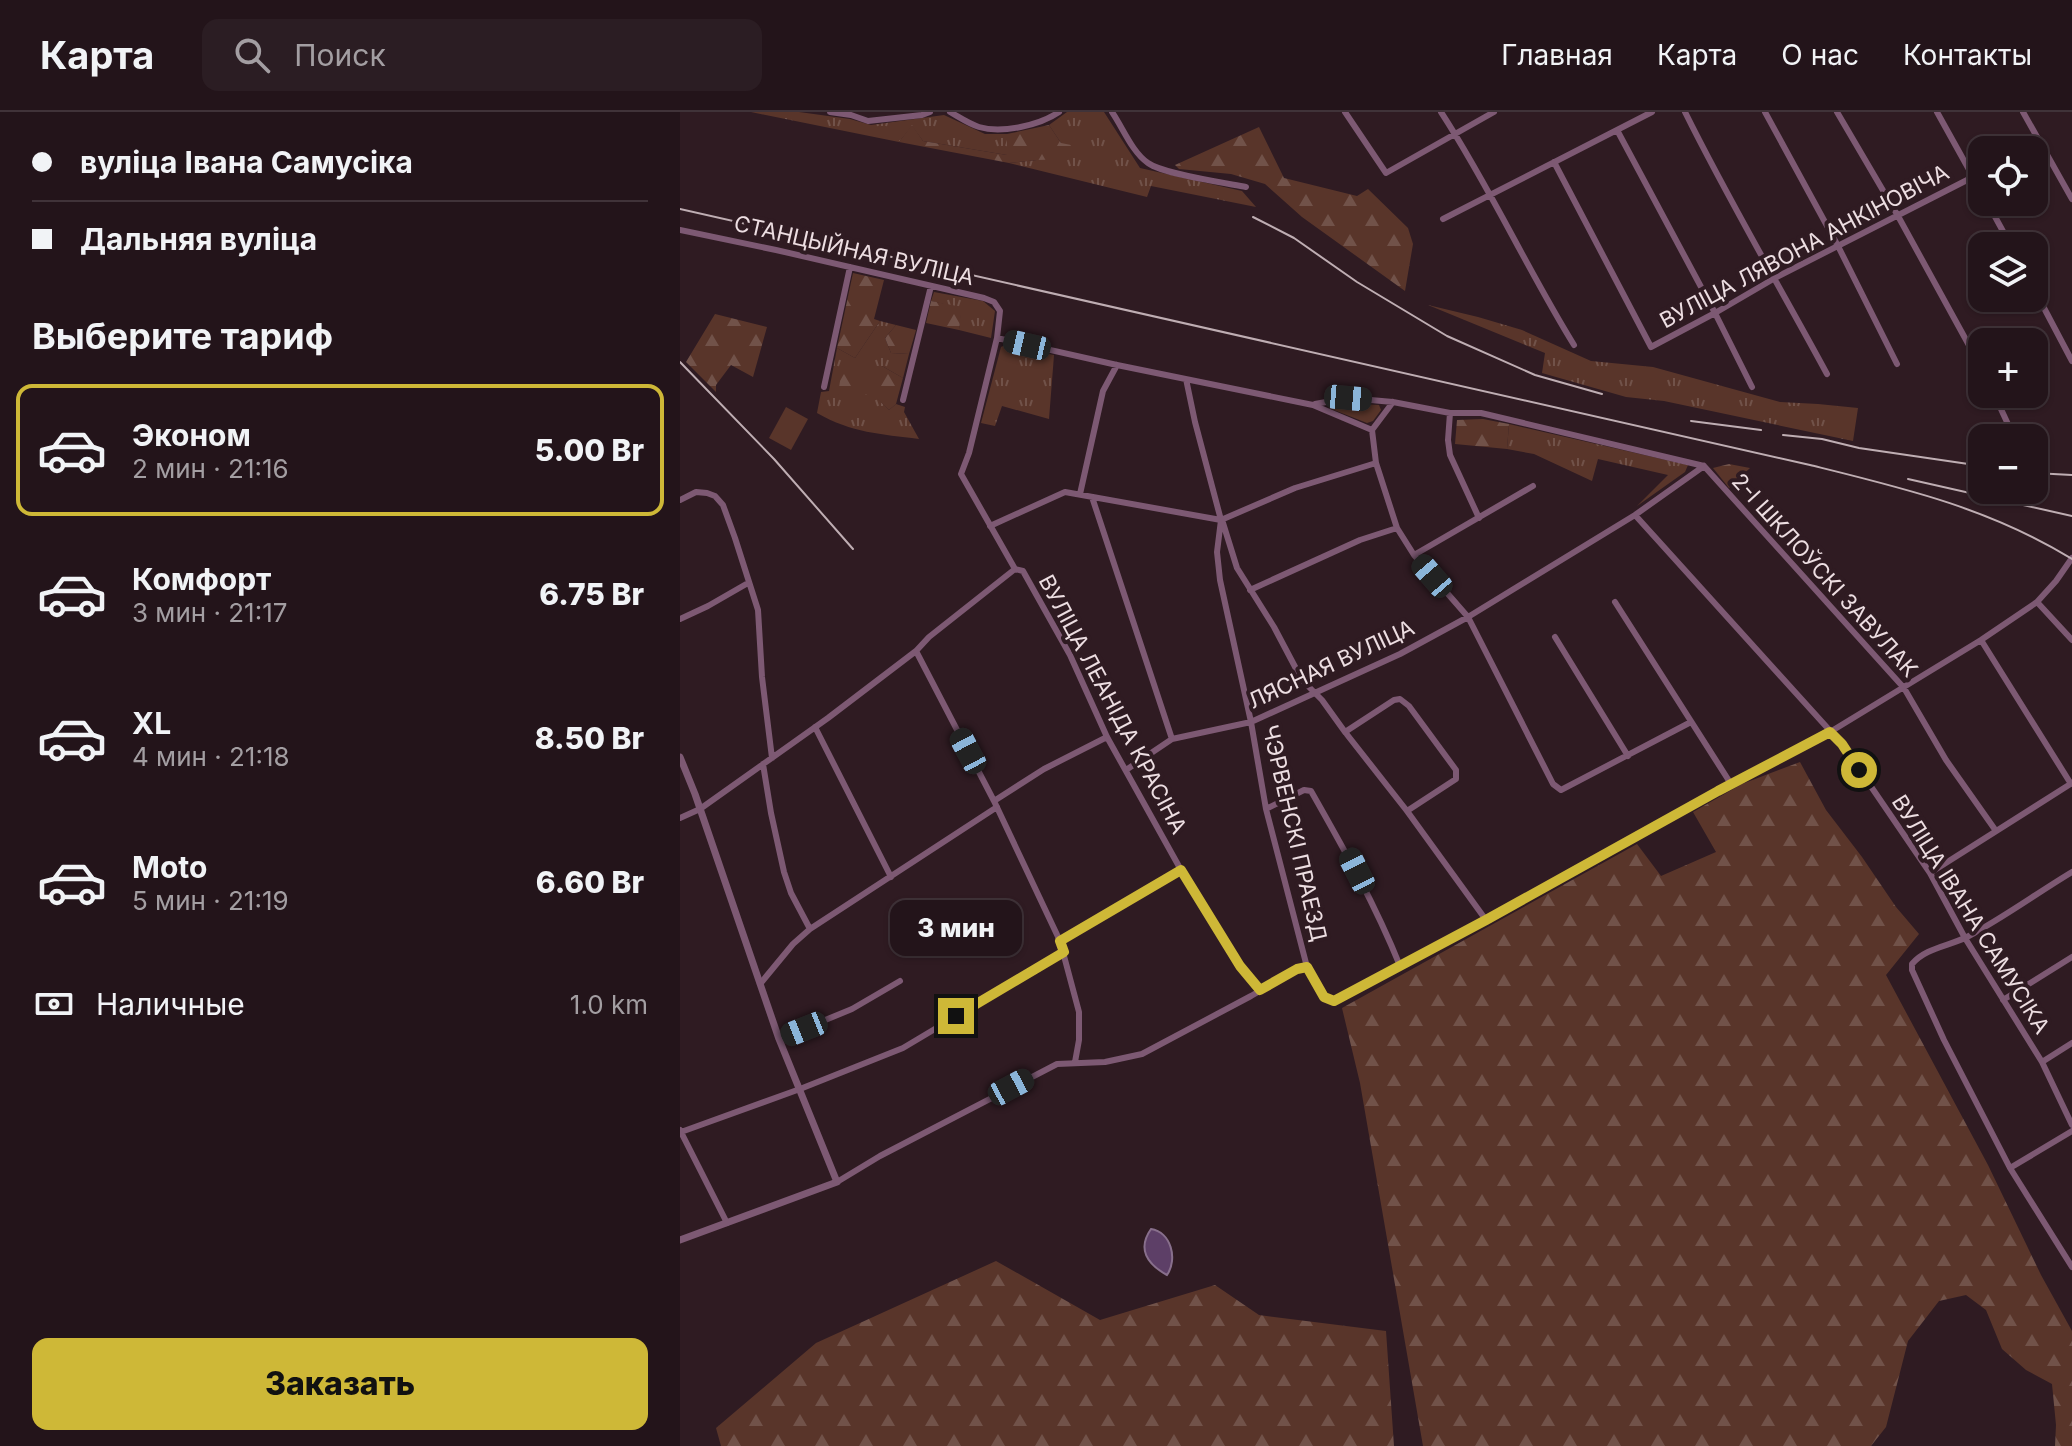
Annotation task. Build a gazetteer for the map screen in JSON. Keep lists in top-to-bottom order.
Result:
{
  "streets": {
    "street": [
      "ВУЛІЦА ЛЯВОНА АНКІНОВІЧА",
      "СТАНЦЫЙНАЯ ВУЛІЦА",
      "2-І ШКЛОЎСКІ ЗАВУЛАК",
      "ЛЯСНАЯ ВУЛІЦА",
      "ВУЛІЦА ЛЕАНІДА КРАСІНА",
      "ЧЭРВЕНСКІ ПРАЕЗД",
      "ВУЛІЦА ІВАНА САМУСІКА"
    ]
  },
  "crossings": [
    ["СТАНЦЫЙНАЯ ВУЛІЦА", "ВУЛІЦА ЛЕАНІДА КРАСІНА"],
    ["2-І ШКЛОЎСКІ ЗАВУЛАК", "ЛЯСНАЯ ВУЛІЦА"],
    ["ЛЯСНАЯ ВУЛІЦА", "ВУЛІЦА ЛЕАНІДА КРАСІНА"],
    ["ЛЯСНАЯ ВУЛІЦА", "ЧЭРВЕНСКІ ПРАЕЗД"],
    ["ЛЯСНАЯ ВУЛІЦА", "ВУЛІЦА ІВАНА САМУСІКА"]
  ],
  "page": {
    "header": "Карта",
    "search": "Поиск",
    "nav": [
      "Главная",
      "Карта",
      "О нас",
      "Контакты"
    ],
    "banner": ["вуліца Івана Самусіка", "Дальняя вуліца"],
    "map_buttons": ["+", "−"],
    "heading": "Выберите тариф",
    "list": [
      {
        "name": "Эконом",
        "note": "2 мин · 21:16",
        "value": "5.00 Br"
      },
      {
        "name": "Комфорт",
        "note": "3 мин · 21:17",
        "value": "6.75 Br"
      },
      {
        "name": "XL",
        "note": "4 мин · 21:18",
        "value": "8.50 Br"
      },
      {
        "name": "Moto",
        "note": "5 мин · 21:19",
        "value": "6.60 Br"
      }
    ],
    "bubble": "3 мин",
    "pay": ["Наличные", "1.0 km"],
    "buttons": "Заказать"
  }
}
